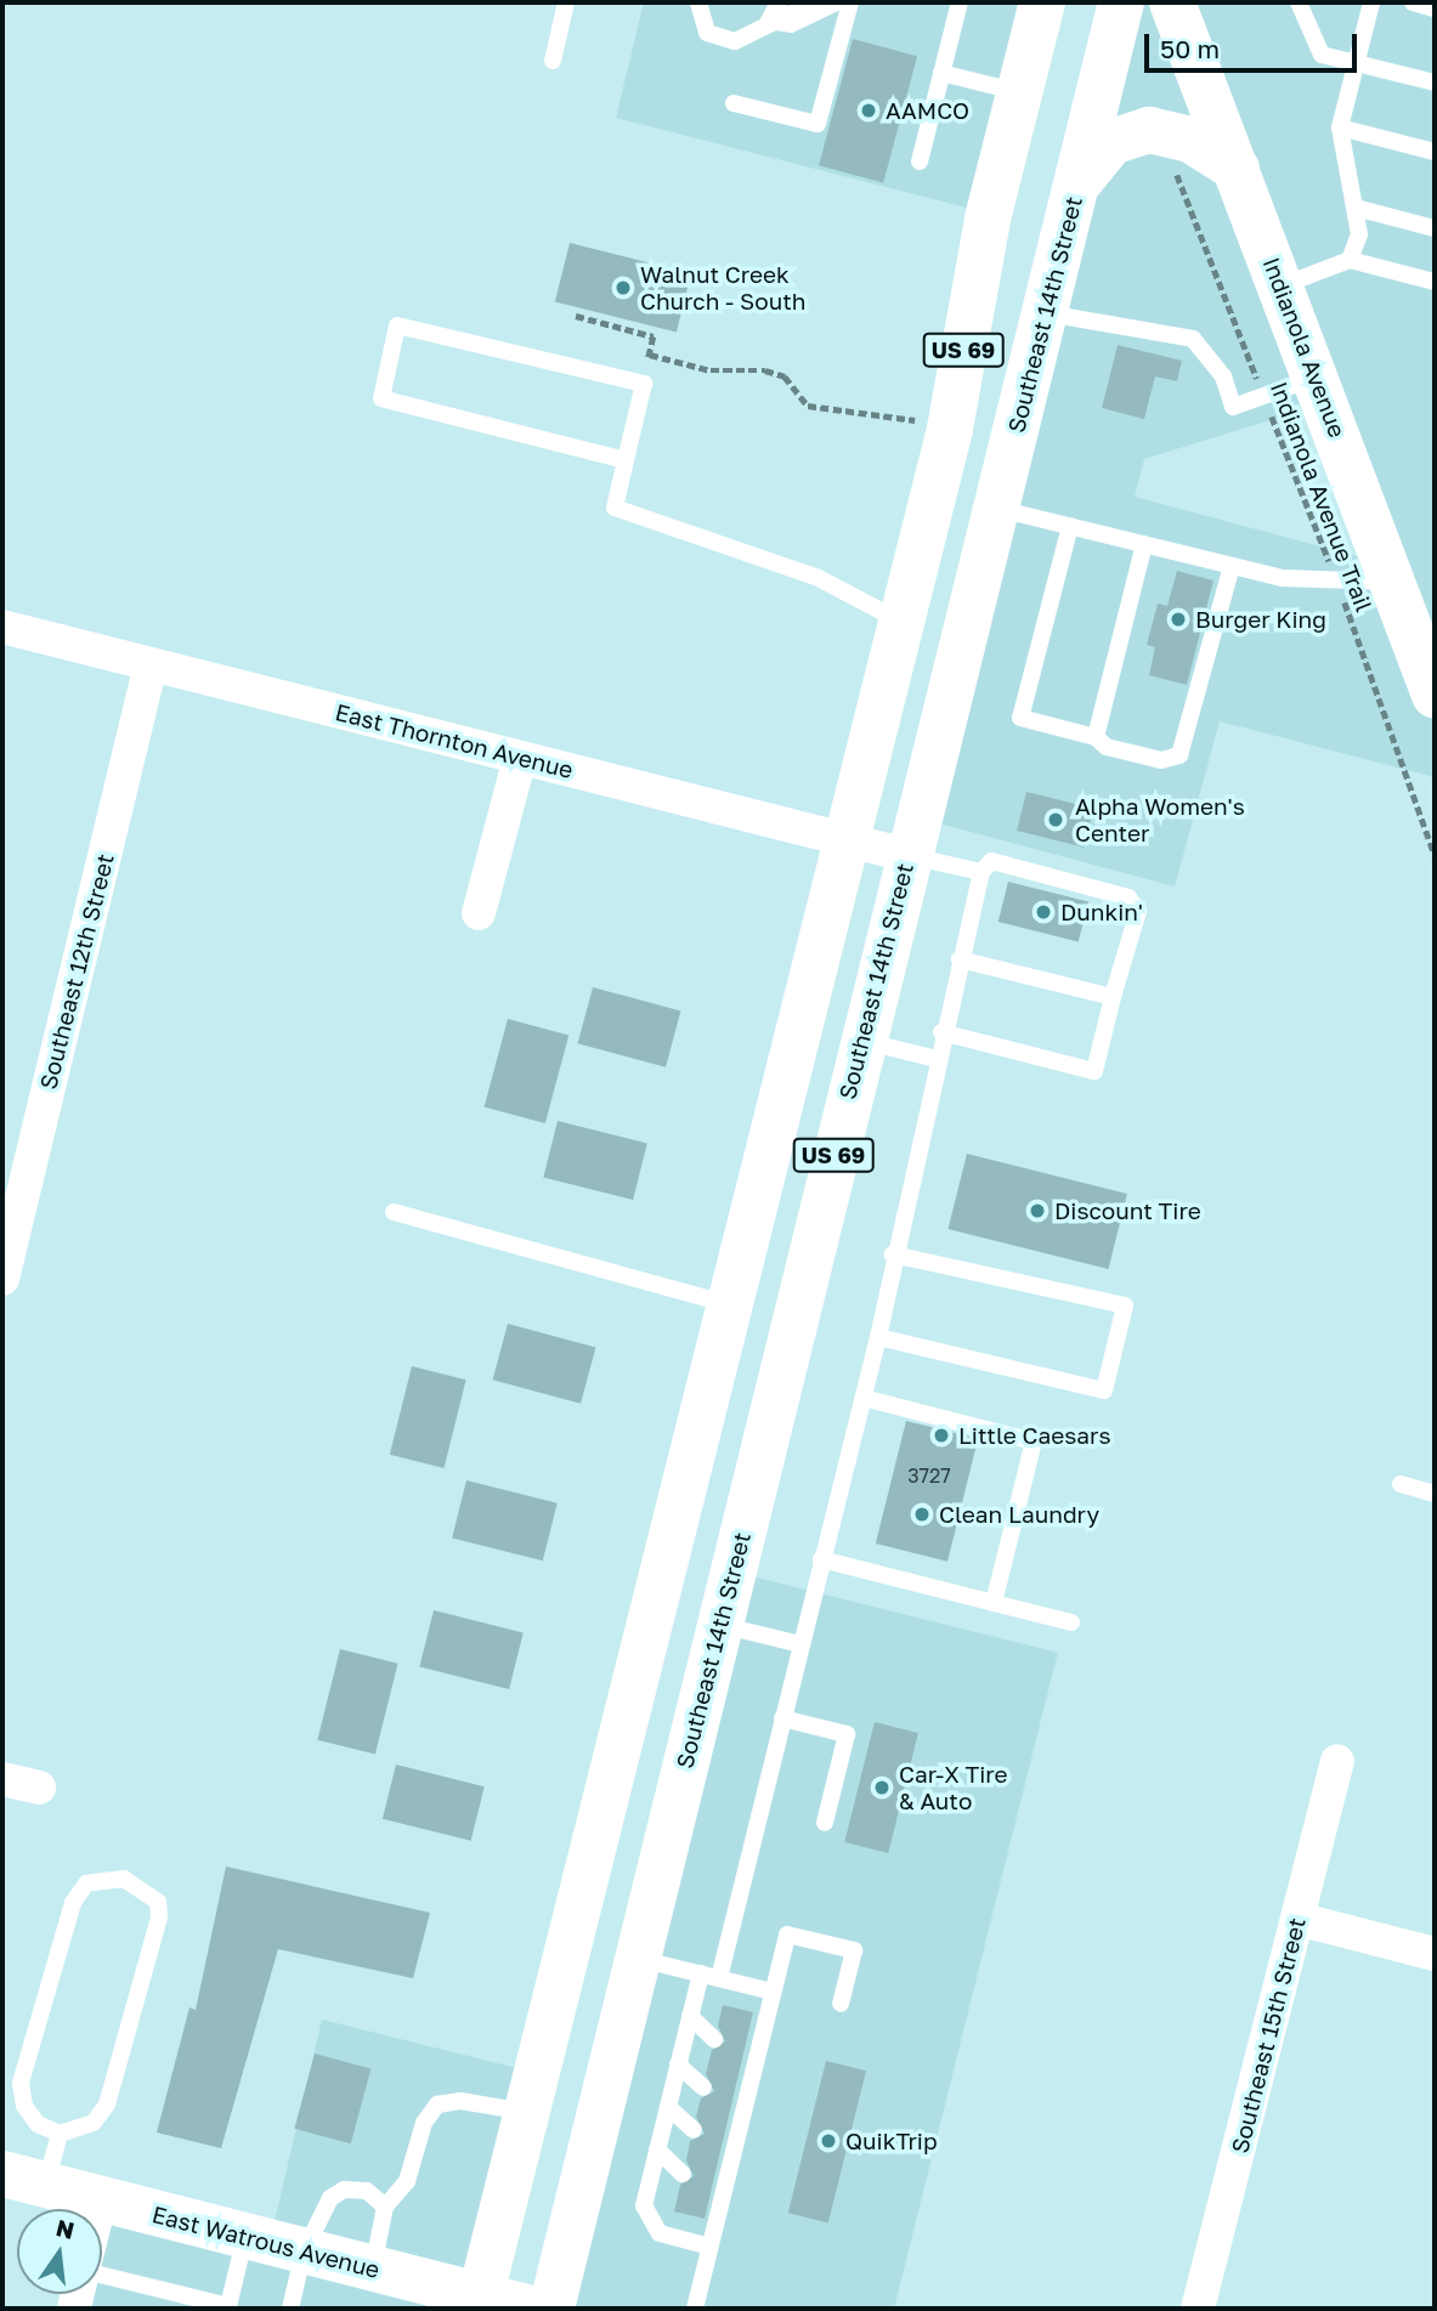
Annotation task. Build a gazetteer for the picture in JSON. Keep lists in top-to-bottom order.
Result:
{
  "streets": {
    "main road": [
      "Southeast 14th Street",
      "Indianola Avenue",
      "US 69",
      "East Watrous Avenue"
    ],
    "street": ["East Thornton Avenue", "Southeast 12th Street", "Southeast 15th Street"],
    "path": ["Indianola Avenue Trail"]
  },
  "crossings": [
    ["Southeast 14th Street", "East Thornton Avenue"],
    ["US 69", "East Thornton Avenue"],
    ["US 69", "East Watrous Avenue"],
    ["East Thornton Avenue", "Southeast 12th Street"]
  ],
  "places": [
    "AAMCO",
    "Walnut Creek Church - South",
    "Burger King",
    "Alpha Women's Center",
    "Dunkin'",
    "Discount Tire",
    "Little Caesars",
    "Clean Laundry",
    "Car-X Tire & Auto",
    "QuikTrip"
  ],
  "house_numbers": ["3727"],
  "scale_bar": "50 m",
  "north": "top"
}
